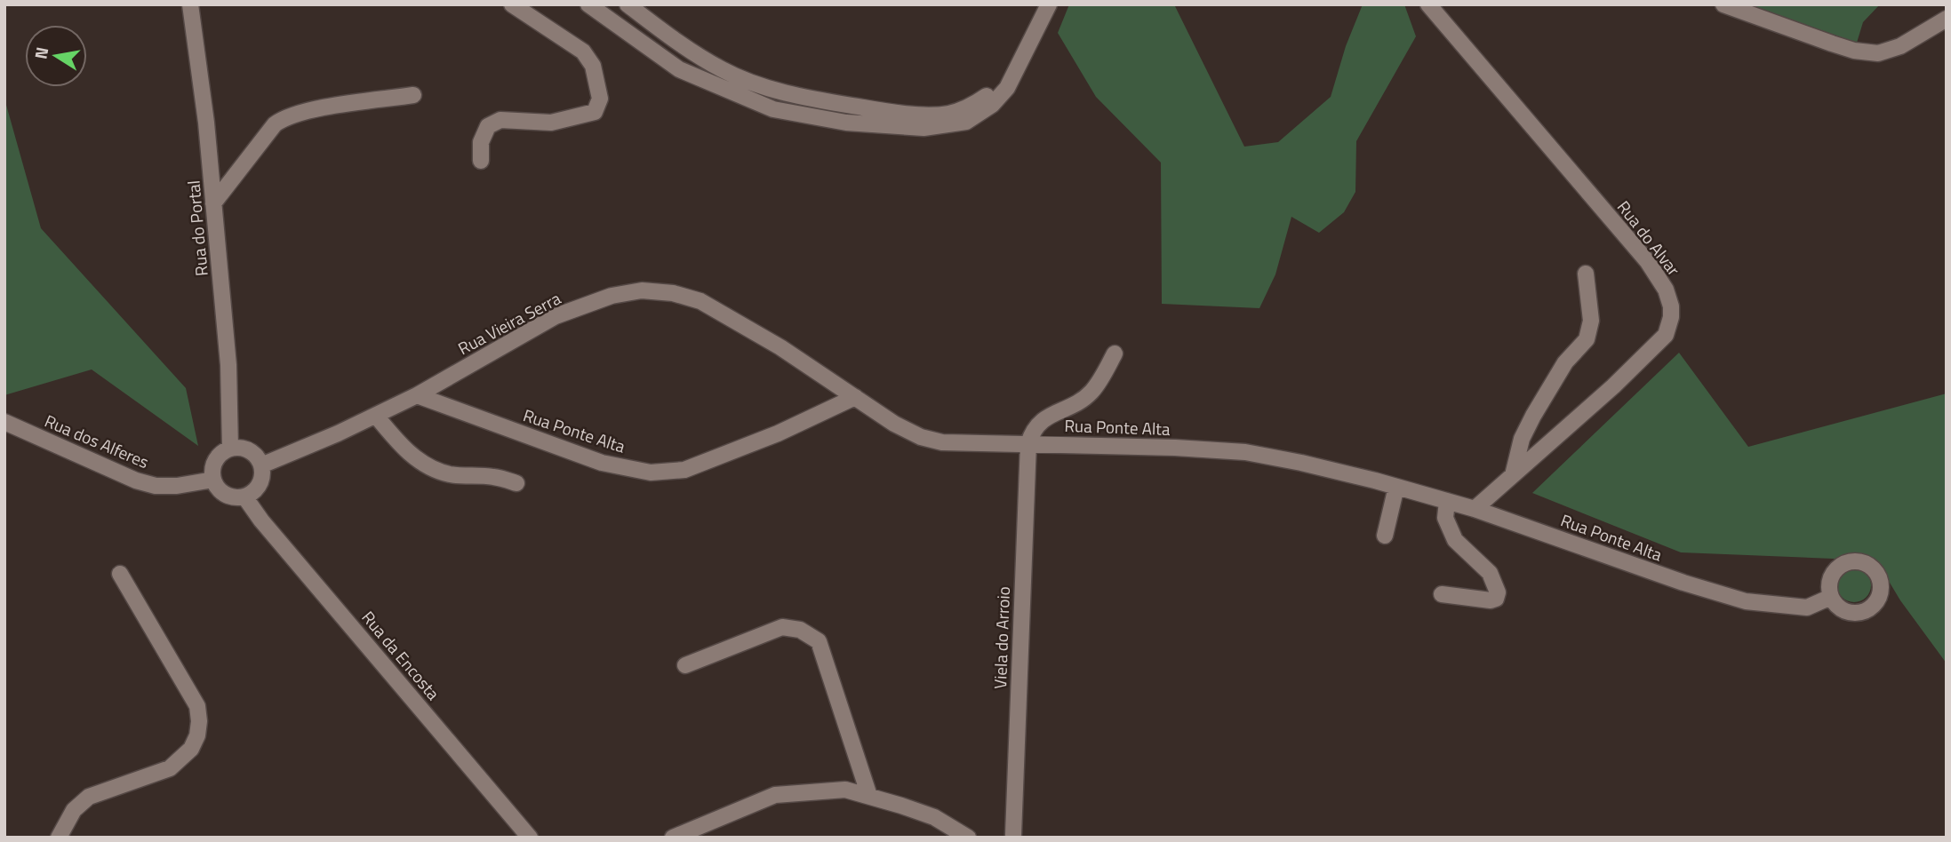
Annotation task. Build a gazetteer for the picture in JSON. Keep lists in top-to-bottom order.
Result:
{
  "streets": {
    "street": [
      "Rua do Portal",
      "Rua do Alvar",
      "Rua Vieira Serra",
      "Rua Ponte Alta",
      "Rua dos Alferes",
      "Viela do Arroio",
      "Rua da Encosta"
    ]
  },
  "crossings": [
    ["Rua do Portal", "Rua Vieira Serra"],
    ["Rua do Portal", "Rua dos Alferes"],
    ["Rua do Portal", "Rua da Encosta"],
    ["Rua do Alvar", "Rua Ponte Alta"],
    ["Rua Vieira Serra", "Rua Ponte Alta"],
    ["Rua Vieira Serra", "Rua dos Alferes"],
    ["Rua Vieira Serra", "Rua da Encosta"],
    ["Rua Ponte Alta", "Viela do Arroio"],
    ["Rua dos Alferes", "Rua da Encosta"]
  ],
  "north": "left"
}
